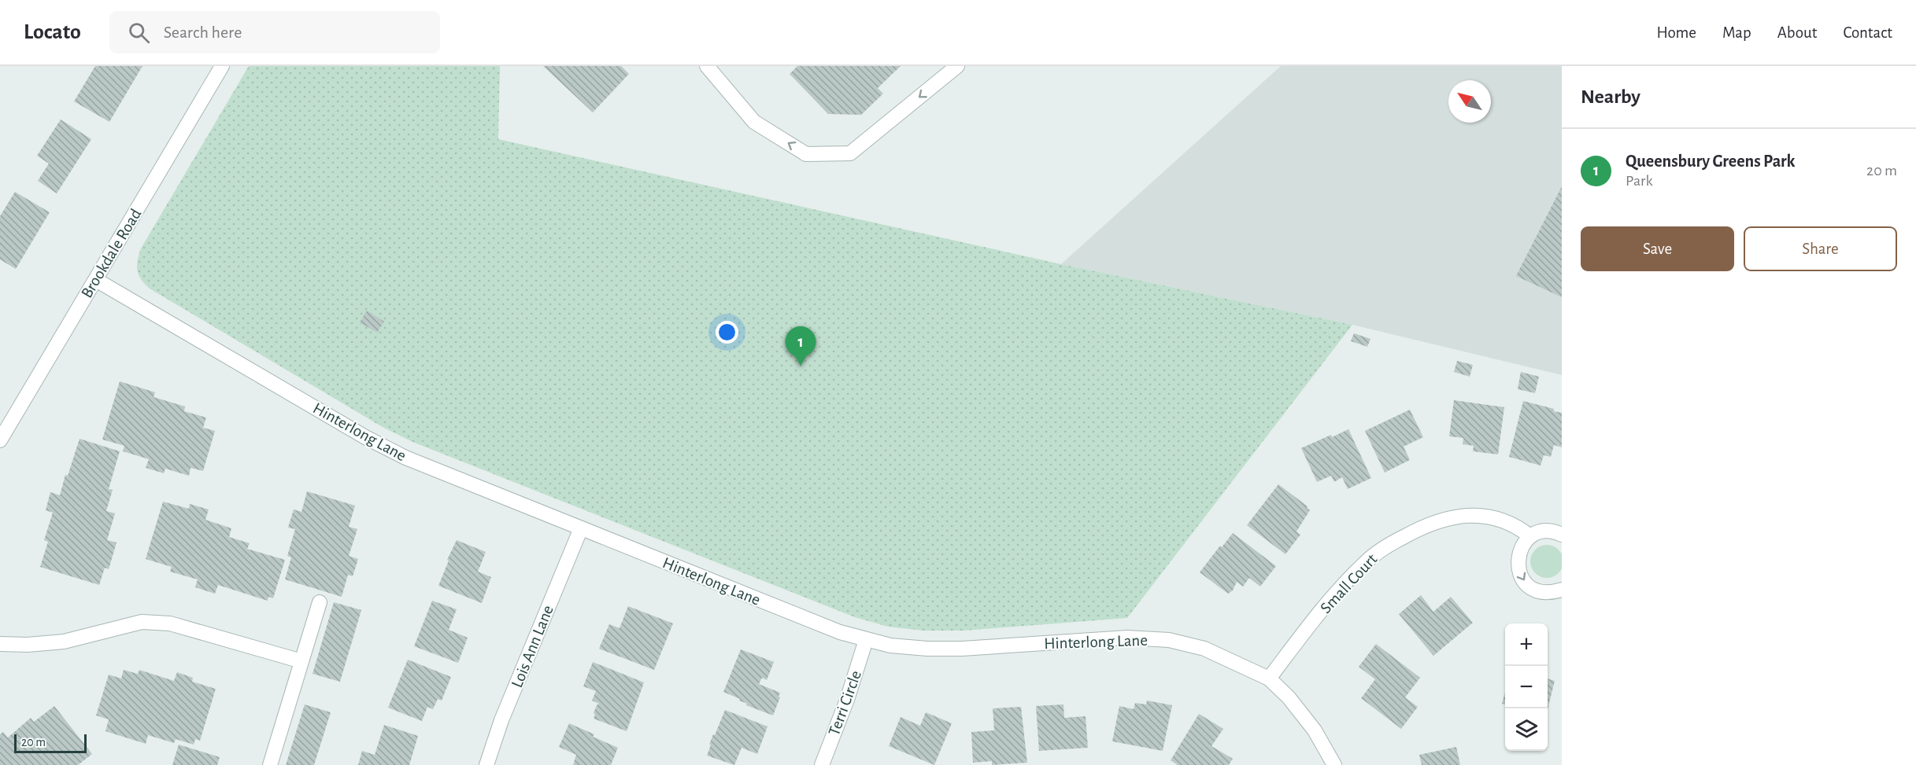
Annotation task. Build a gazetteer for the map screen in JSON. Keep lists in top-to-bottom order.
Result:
{
  "streets": {
    "street": [
      "Brookdale Road",
      "Hinterlong Lane",
      "Small Court",
      "Lois Ann Lane",
      "Terri Circle"
    ]
  },
  "crossings": [
    ["Brookdale Road", "Hinterlong Lane"],
    ["Hinterlong Lane", "Small Court"],
    ["Hinterlong Lane", "Lois Ann Lane"],
    ["Hinterlong Lane", "Terri Circle"]
  ],
  "scale_bar": "20 m",
  "north": "top left",
  "page": {
    "header": "Locato",
    "search": "Search here",
    "nav": [
      "Home",
      "Map",
      "About",
      "Contact"
    ],
    "heading": "Nearby",
    "list": [
      {
        "mark": "1",
        "name": "Queensbury Greens Park",
        "note": "Park",
        "value": "20 m"
      }
    ],
    "buttons": ["Save", "Share"],
    "pins": "1",
    "map_buttons": ["+", "−"],
    "scale": "20 m"
  }
}
